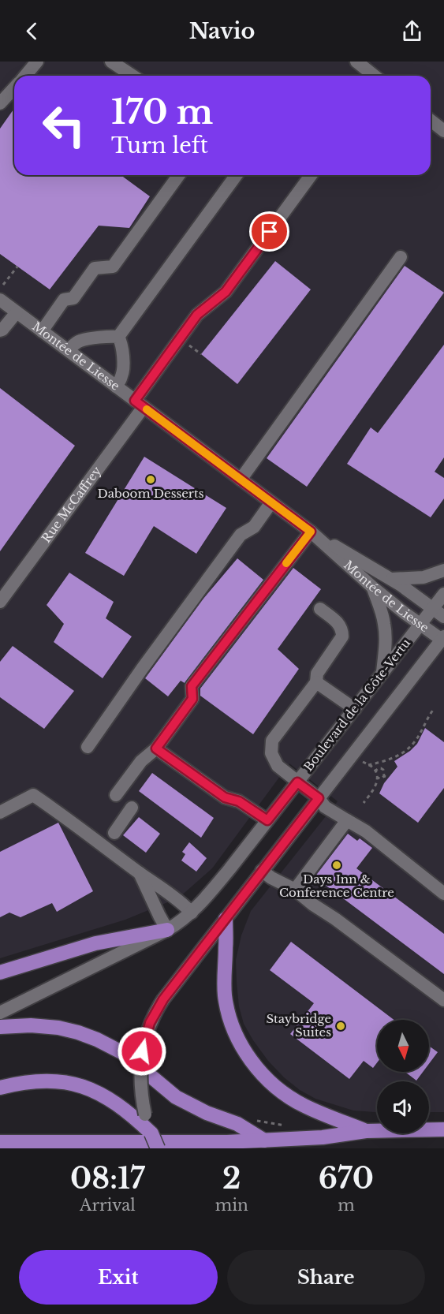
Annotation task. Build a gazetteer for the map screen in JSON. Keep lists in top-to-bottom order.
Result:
{
  "streets": {
    "street": ["Montée de Liesse", "Rue McCaffrey", "Boulevard de la Côte-Vertu"]
  },
  "crossings": [
    ["Montée de Liesse", "Rue McCaffrey"],
    ["Montée de Liesse", "Boulevard de la Côte-Vertu"]
  ],
  "places": ["Daboom Desserts", "Days Inn & Conference Centre", "Staybridge Suites"],
  "north": "bottom",
  "page": {
    "header": "Navio",
    "turn": ["170 m", "Turn left"],
    "eta": [
      "08:17",
      "Arrival",
      "2",
      "min",
      "670",
      "m"
    ],
    "buttons": ["Exit", "Share"]
  }
}
